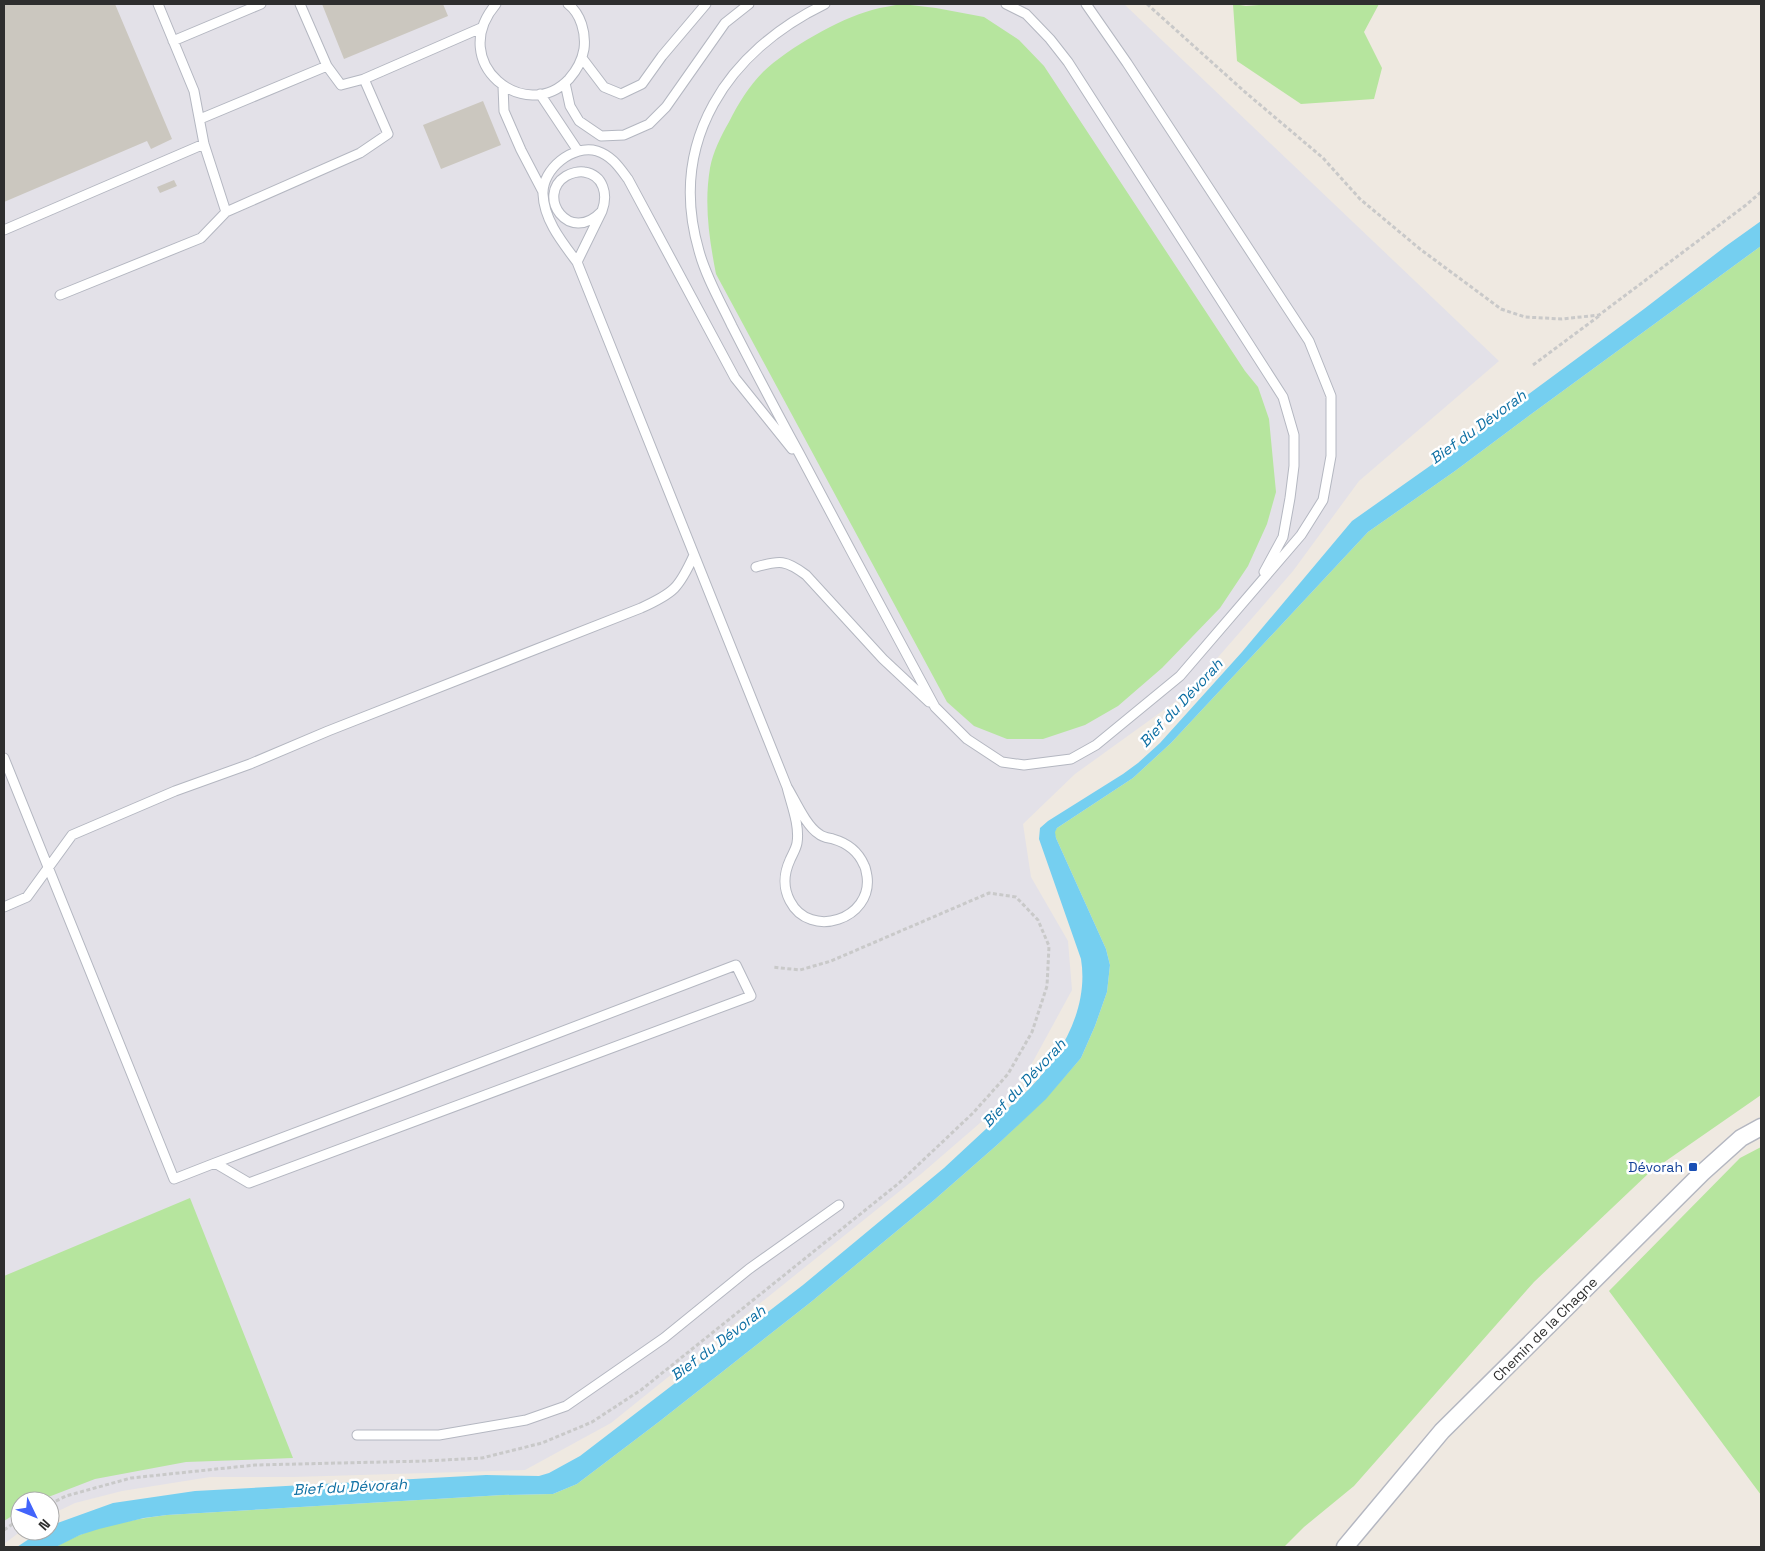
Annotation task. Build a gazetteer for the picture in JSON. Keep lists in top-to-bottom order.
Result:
{
  "streets": {
    "street": ["Chemin de la Chagne"]
  },
  "water": ["Bief du Dévorah"],
  "places": {
    "transit": ["Dévorah"]
  },
  "north": "bottom right"
}
